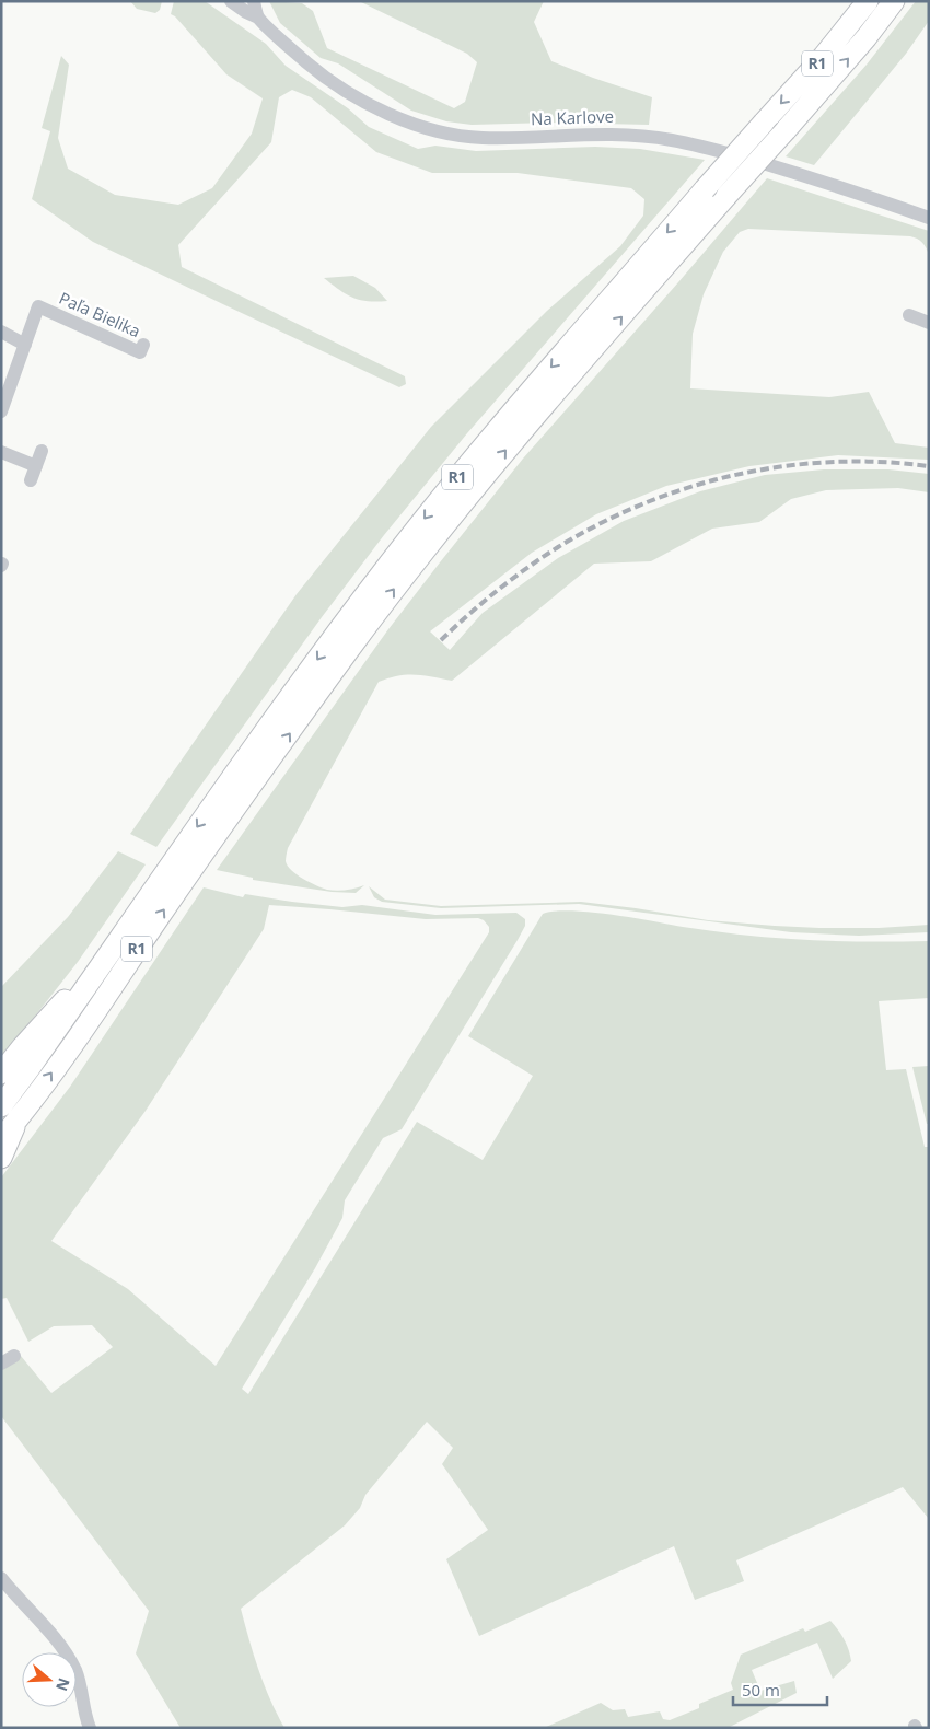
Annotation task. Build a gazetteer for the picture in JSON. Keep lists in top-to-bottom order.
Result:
{
  "streets": {
    "highway": ["R1"],
    "street": ["Na Karlove", "Paľa Bielika"]
  },
  "scale_bar": "50 m",
  "north": "right"
}
